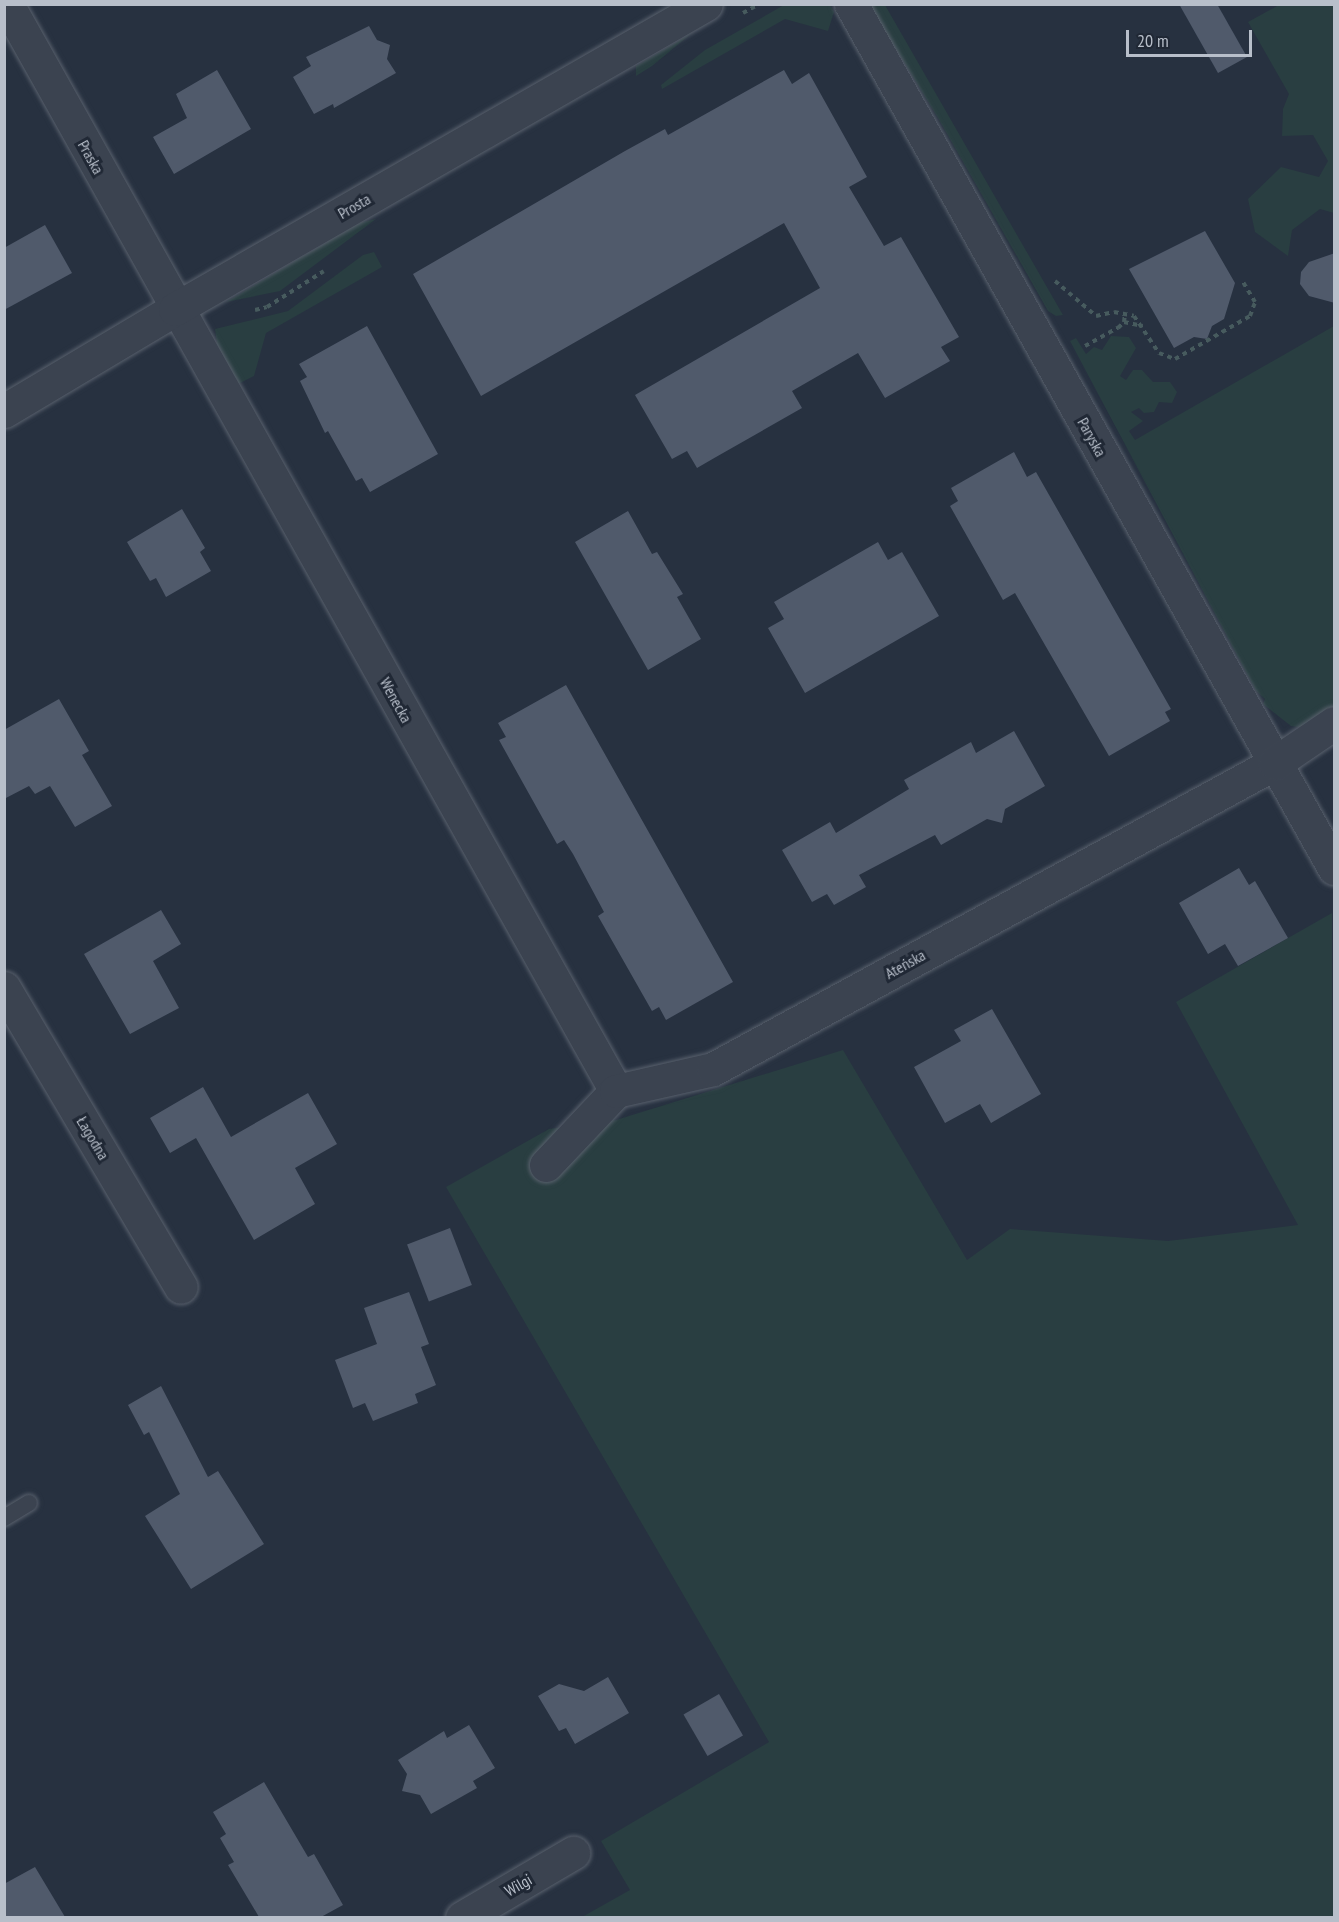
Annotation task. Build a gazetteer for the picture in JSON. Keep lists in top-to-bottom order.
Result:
{
  "streets": {
    "street": [
      "Praska",
      "Prosta",
      "Paryska",
      "Wenecka",
      "Ateńska",
      "Łagodna",
      "Wilgi"
    ]
  },
  "crossings": [
    ["Praska", "Prosta"],
    ["Praska", "Wenecka"],
    ["Prosta", "Wenecka"],
    ["Paryska", "Ateńska"],
    ["Wenecka", "Ateńska"]
  ],
  "scale_bar": "20 m"
}
